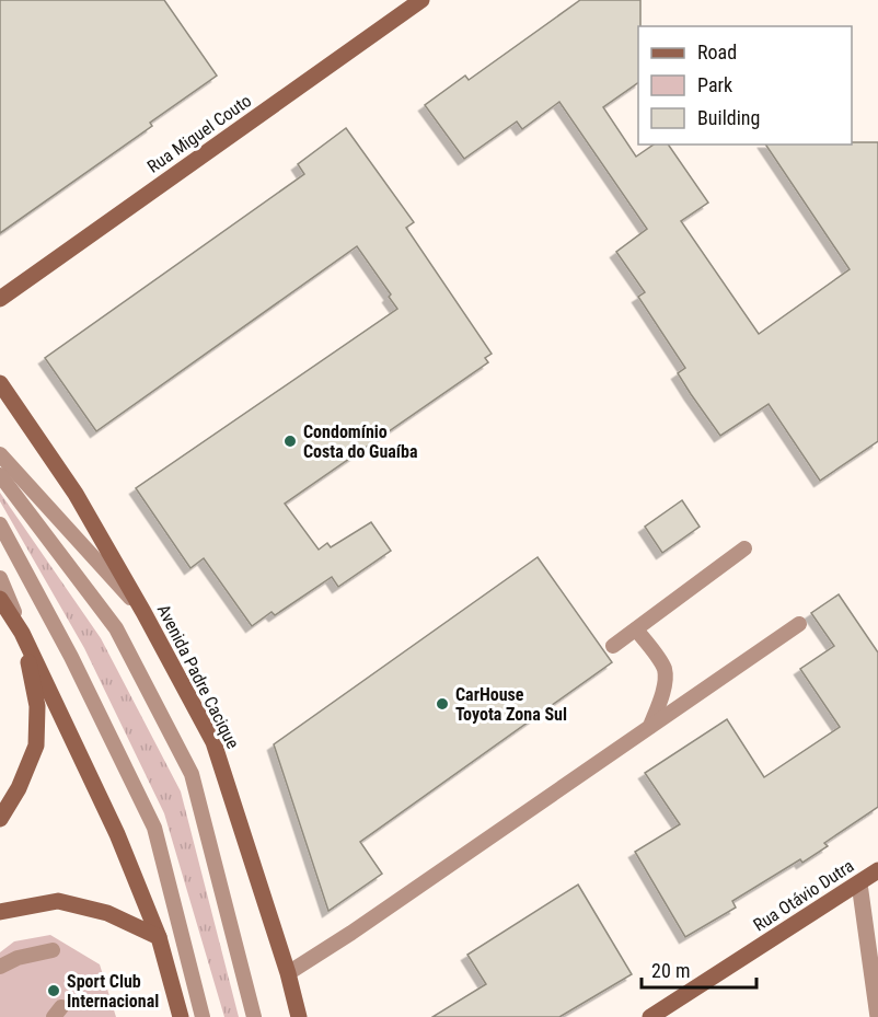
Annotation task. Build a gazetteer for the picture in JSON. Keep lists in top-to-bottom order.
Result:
{
  "streets": {
    "main road": ["Rua Miguel Couto", "Avenida Padre Cacique", "Rua Otávio Dutra"]
  },
  "places": ["Condomínio Costa do Guaíba", "CarHouse Toyota Zona Sul", "Sport Club Internacional"],
  "legend": ["Road", "Park", "Building"],
  "scale_bar": "20 m"
}
